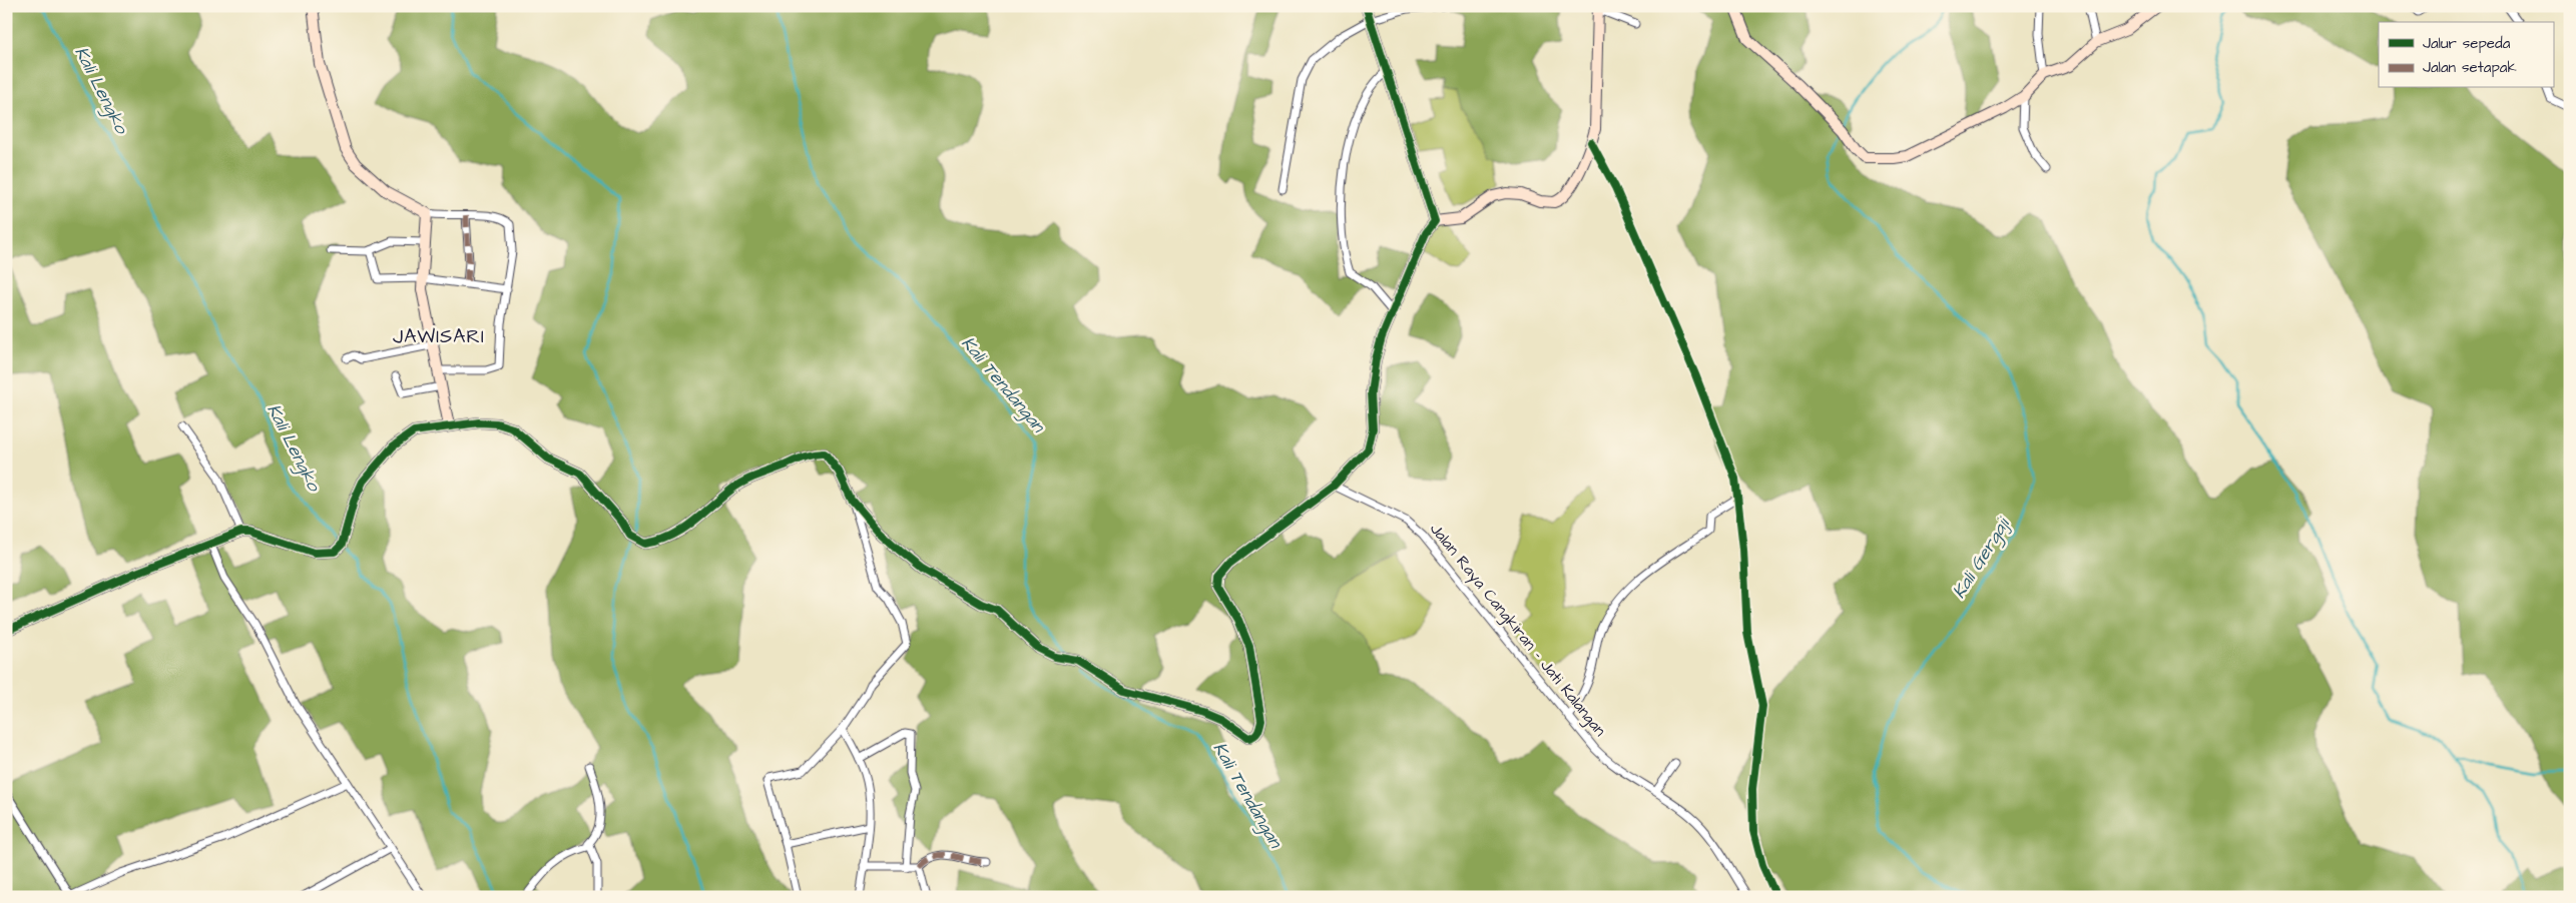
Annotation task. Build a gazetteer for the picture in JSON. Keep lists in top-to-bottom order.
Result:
{
  "streets": {
    "street": ["Jalan Raya Cangkiran - Jati Kalangan"]
  },
  "districts": ["JAWISARI"],
  "water": ["Kali Lengko", "Kali Tendangan", "Kali Gergaji"],
  "legend": ["Jalur sepeda", "Jalan setapak"]
}
